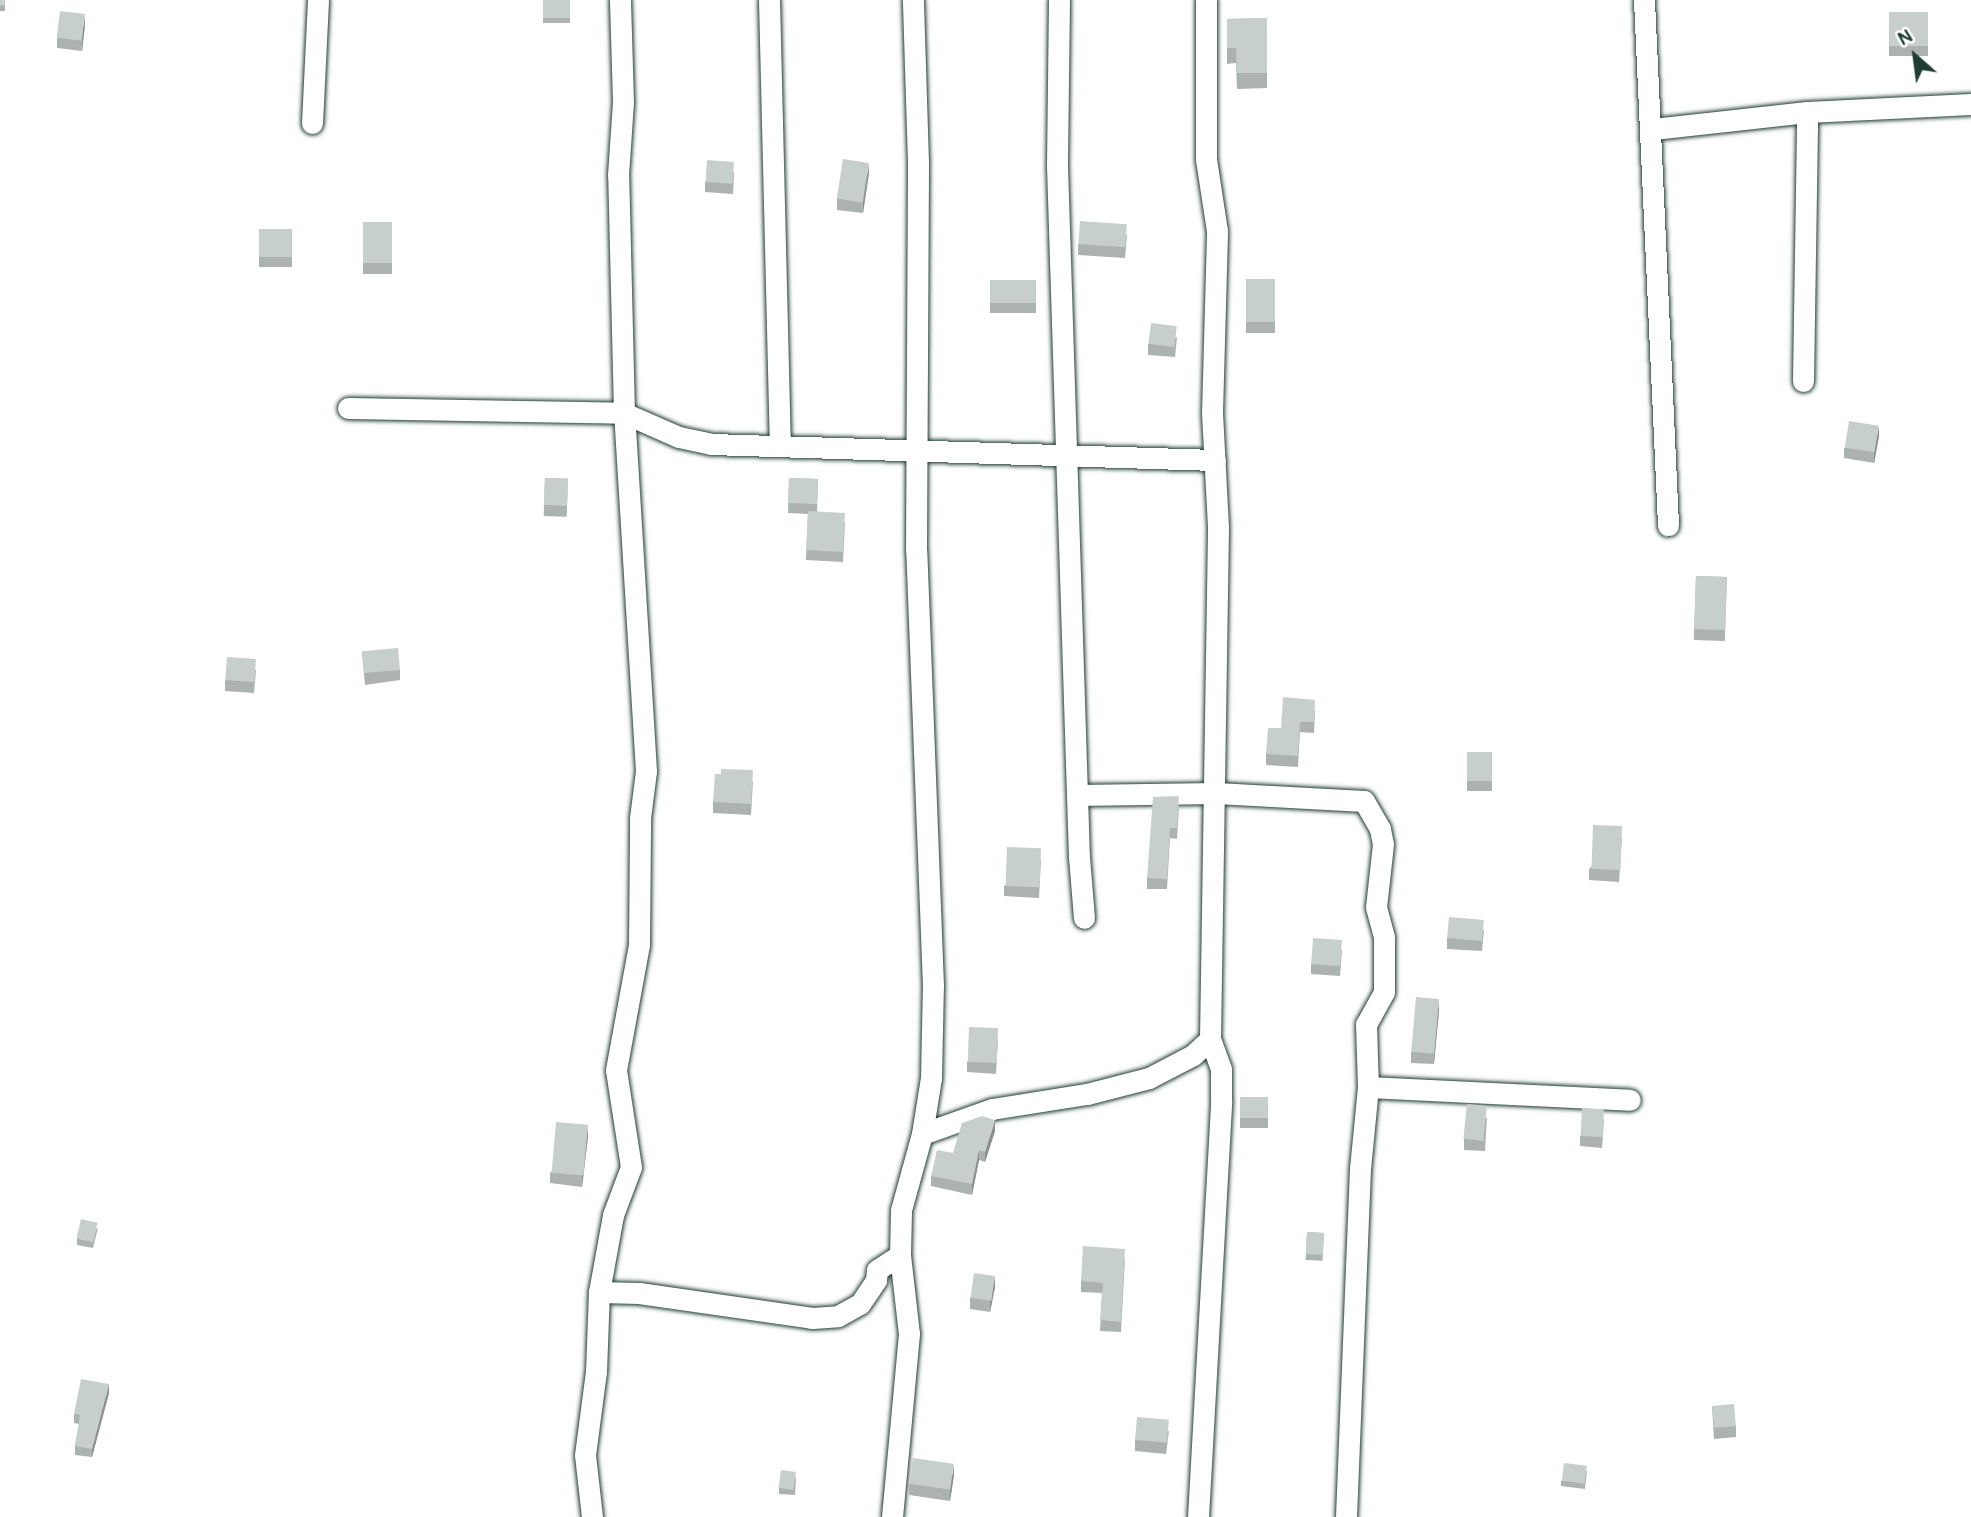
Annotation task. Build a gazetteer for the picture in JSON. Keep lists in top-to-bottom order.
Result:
{
  "north": "top left"
}
